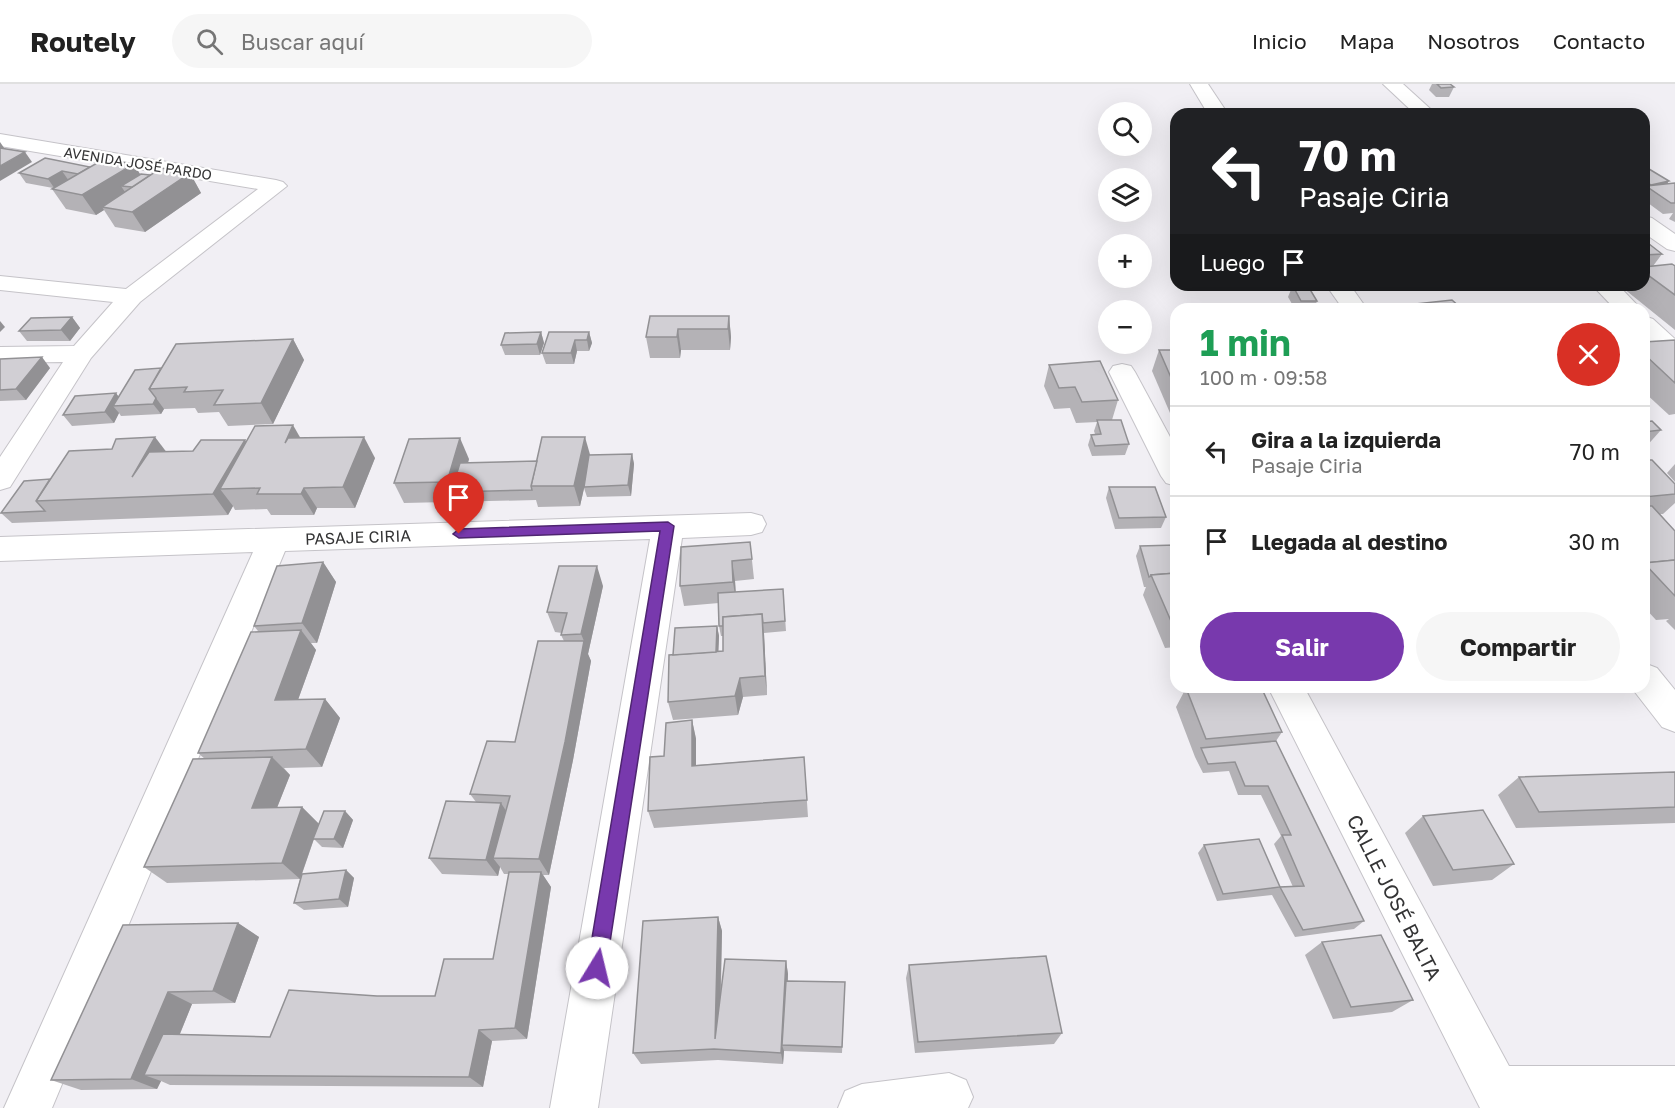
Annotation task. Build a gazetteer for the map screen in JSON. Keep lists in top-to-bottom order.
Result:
{
  "streets": {
    "street": ["AVENIDA JOSÉ PARDO", "PASAJE CIRIA", "CALLE JOSÉ BALTA"]
  },
  "page": {
    "header": "Routely",
    "search": "Buscar aquí",
    "nav": [
      "Inicio",
      "Mapa",
      "Nosotros",
      "Contacto"
    ],
    "map_buttons": ["+", "−"],
    "turn": ["70 m", "Pasaje Ciria"],
    "then": "Luego",
    "heading": ["1 min", "100 m · 09:58"],
    "list": [
      {
        "name": "Gira a la izquierda",
        "note": "Pasaje Ciria",
        "value": "70 m"
      },
      {
        "name": "Llegada al destino",
        "value": "30 m"
      }
    ],
    "buttons": ["Salir", "Compartir"]
  }
}
